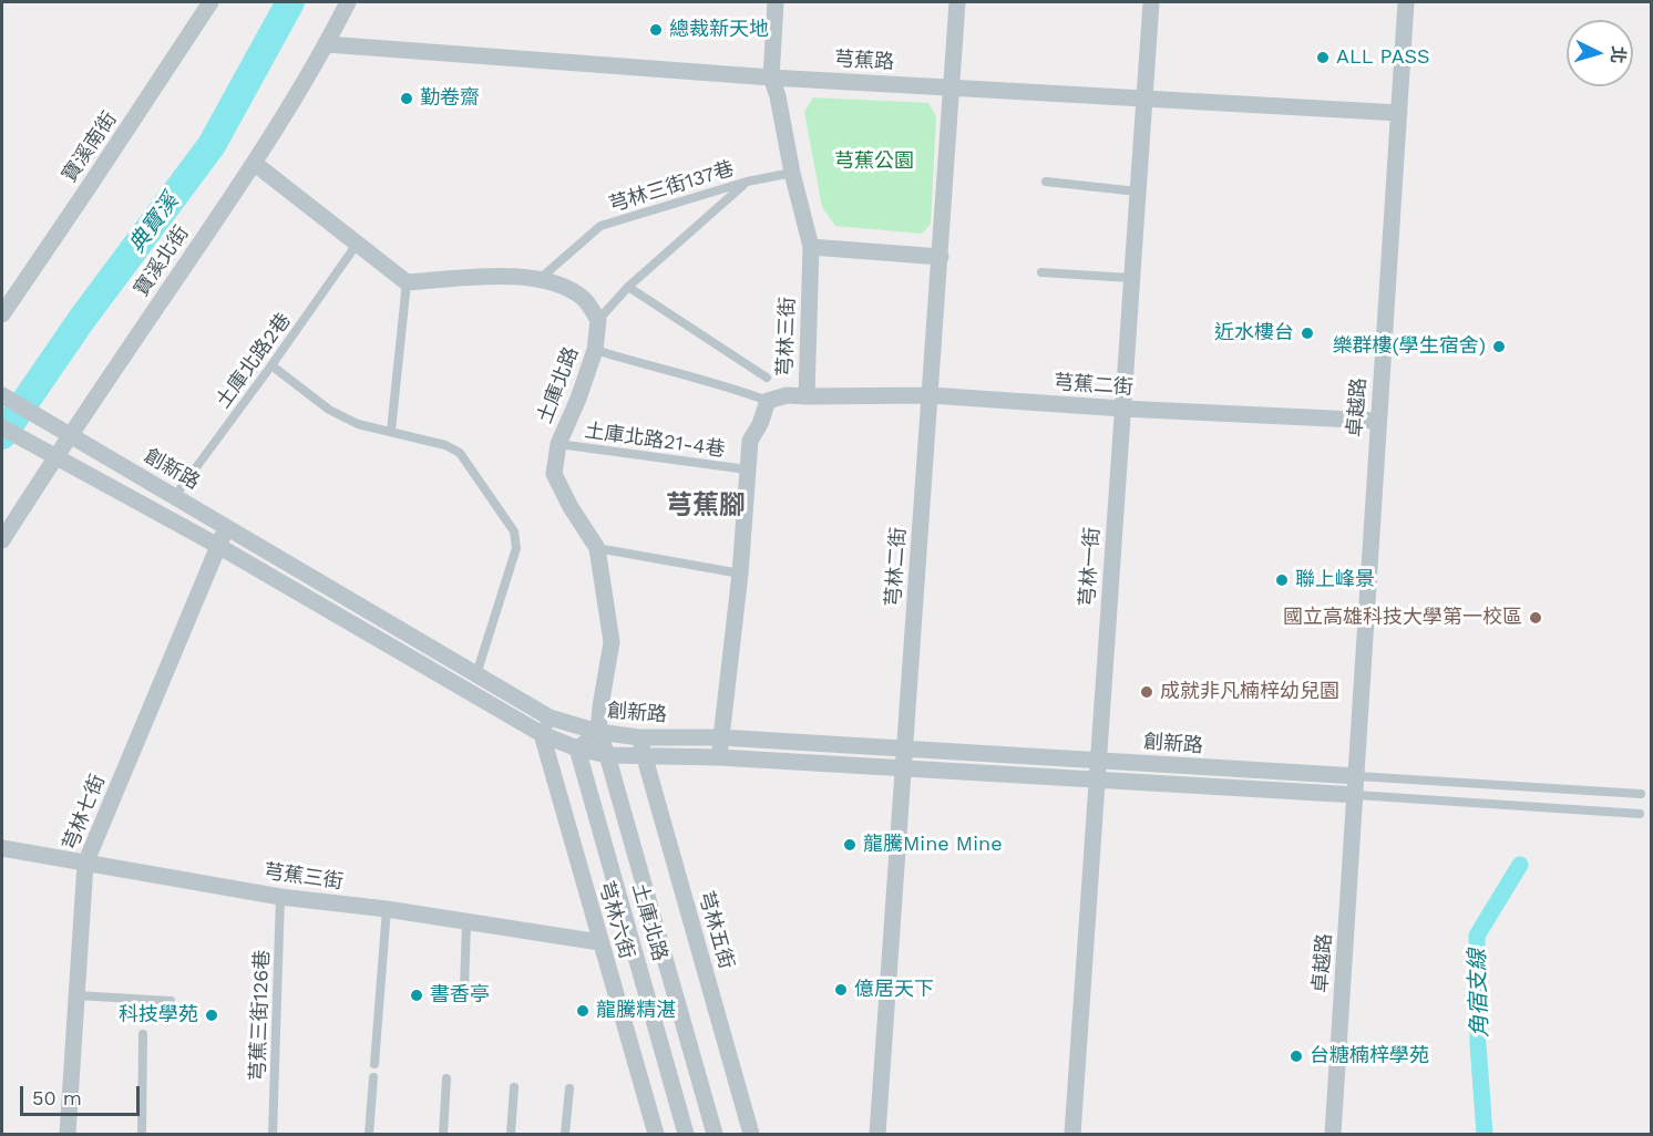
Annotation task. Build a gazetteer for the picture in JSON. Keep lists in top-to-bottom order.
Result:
{
  "streets": {
    "street": [
      "芎蕉路",
      "寶溪南街",
      "寶溪北街",
      "芎林三街",
      "土庫北路",
      "芎蕉二街",
      "卓越路",
      "創新路",
      "芎林二街",
      "芎林一街",
      "芎林七街",
      "芎蕉三街",
      "芎林六街",
      "芎林五街"
    ],
    "lane": [
      "芎林三街137巷",
      "土庫北路2巷",
      "土庫北路21-4巷",
      "芎蕉三街126巷"
    ]
  },
  "crossings": [
    ["芎蕉路", "寶溪北街"],
    ["芎蕉路", "芎林三街"],
    ["芎蕉路", "卓越路"],
    ["芎蕉路", "芎林二街"],
    ["芎蕉路", "芎林一街"],
    ["芎林三街137巷", "芎林三街"],
    ["寶溪北街", "創新路"],
    ["芎林三街", "芎蕉二街"],
    ["芎林三街", "土庫北路21-4巷"],
    ["芎林三街", "創新路"],
    ["土庫北路2巷", "創新路"],
    ["土庫北路", "土庫北路21-4巷"],
    ["土庫北路", "創新路"],
    ["芎蕉二街", "卓越路"],
    ["芎蕉二街", "芎林二街"],
    ["芎蕉二街", "芎林一街"],
    ["卓越路", "創新路"],
    ["創新路", "芎林二街"],
    ["創新路", "芎林一街"],
    ["創新路", "芎林七街"],
    ["創新路", "芎林六街"],
    ["創新路", "芎林五街"],
    ["芎林七街", "芎蕉三街"],
    ["芎蕉三街", "芎林六街"],
    ["芎蕉三街", "芎蕉三街126巷"]
  ],
  "districts": ["芎蕉腳"],
  "water": ["典寶溪", "角宿支線"],
  "parks": ["芎蕉公園"],
  "places": [
    "總裁新天地",
    "ALL PASS",
    "勤卷齋",
    "近水樓台",
    "樂群樓(學生宿舍)",
    "聯上峰景",
    "國立高雄科技大學第一校區",
    "成就非凡楠梓幼兒園",
    "龍騰Mine Mine",
    "億居天下",
    "書香亭",
    "龍騰精湛",
    "科技學苑",
    "台糖楠梓學苑"
  ],
  "scale_bar": "50 m",
  "north": "right"
}
